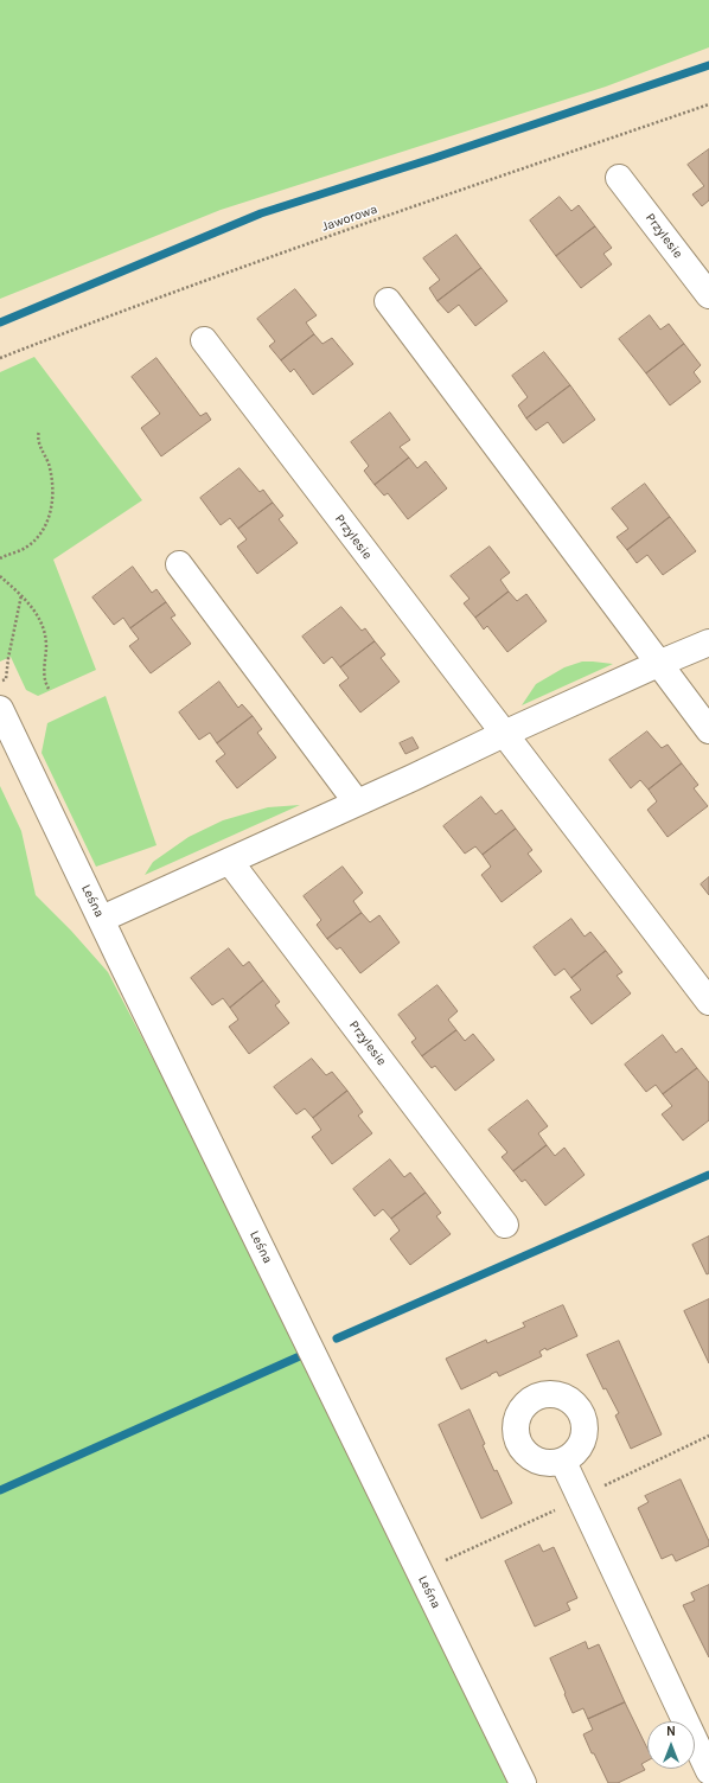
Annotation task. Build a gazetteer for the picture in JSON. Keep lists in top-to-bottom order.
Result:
{
  "streets": {
    "street": ["Przylesie", "Leśna"],
    "path": ["Jaworowa"]
  },
  "north": "top"
}
